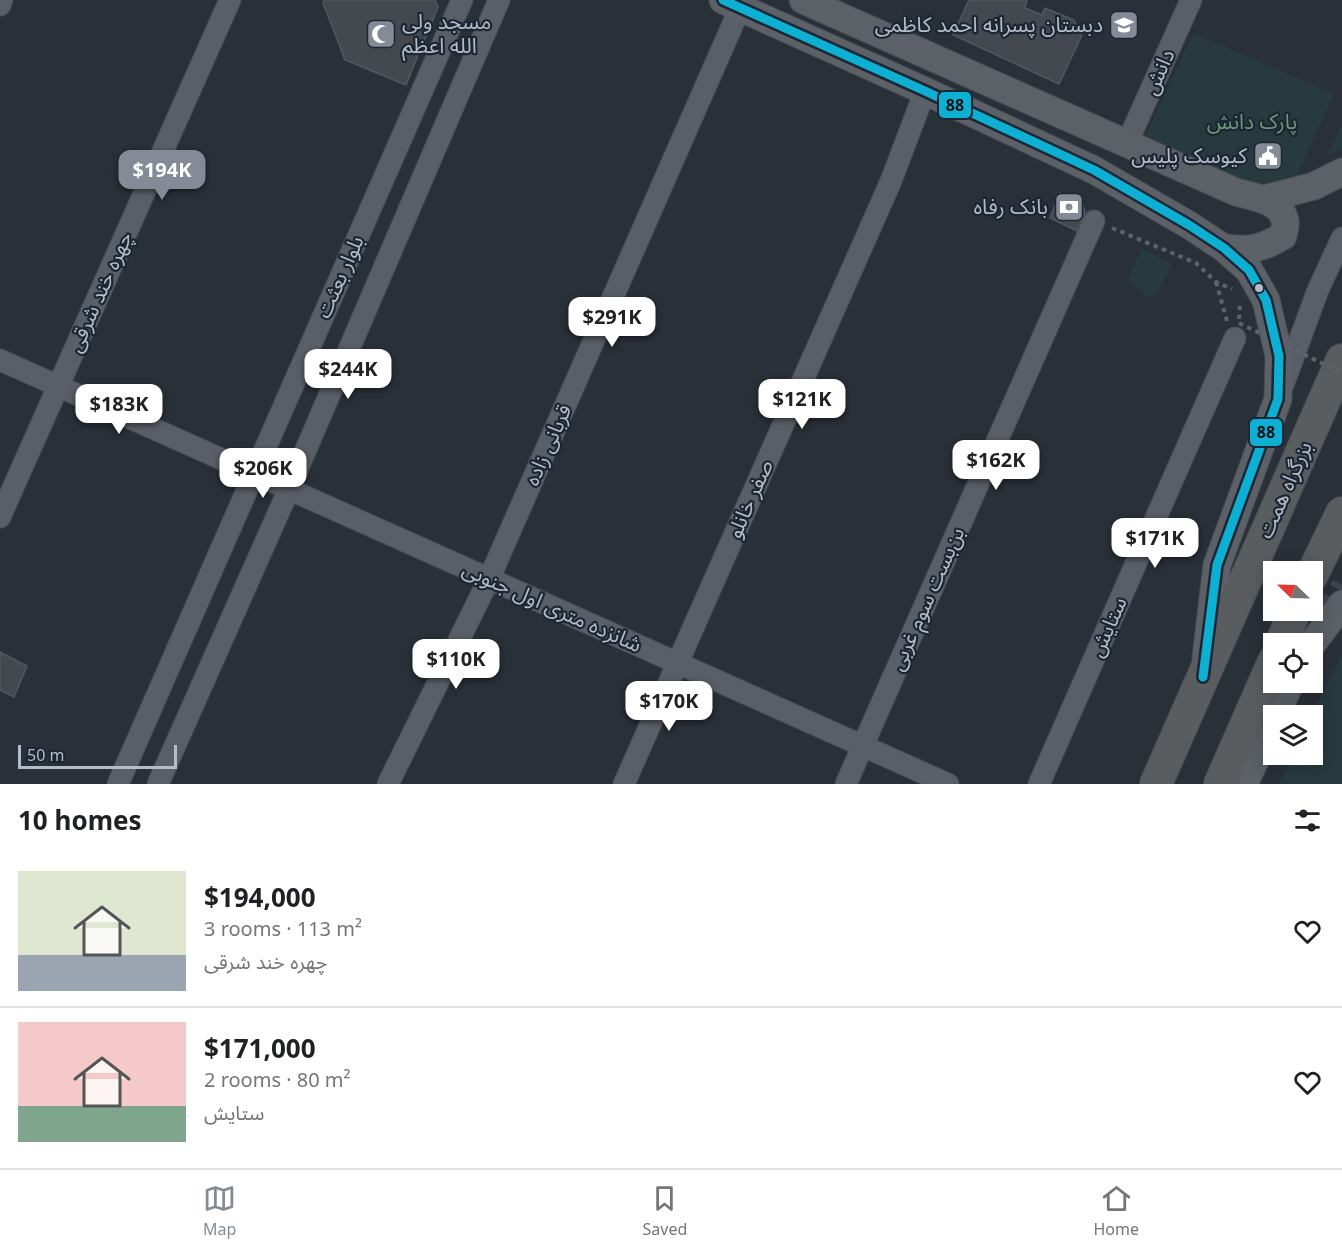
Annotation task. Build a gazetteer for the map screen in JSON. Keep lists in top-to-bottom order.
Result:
{
  "streets": {
    "highway": ["بزرگراه همت"],
    "street": [
      "دانش",
      "بلوار بعثت",
      "چهره خند شرقی",
      "قربانی زاده",
      "صفر خانلو",
      "بن‌بست سوم غربی",
      "شانزده متری اول جنوبی",
      "ستایش"
    ]
  },
  "crossings": [
    ["بلوار بعثت", "شانزده متری اول جنوبی"],
    ["چهره خند شرقی", "شانزده متری اول جنوبی"],
    ["قربانی زاده", "شانزده متری اول جنوبی"],
    ["صفر خانلو", "شانزده متری اول جنوبی"],
    ["بن‌بست سوم غربی", "شانزده متری اول جنوبی"]
  ],
  "parks": ["پارک دانش"],
  "places": {
    "school or university": ["دبستان پسرانه احمد کاظمی"],
    "mosque": ["مسجد ولی الله اعظم"],
    "public building": ["کیوسک پلیس"],
    "bank": ["بانک رفاه"]
  },
  "lines": ["transit line 88"],
  "scale_bar": "50 m",
  "north": "top left",
  "page": {
    "price": [
      "$194K",
      "$291K",
      "$244K",
      "$121K",
      "$183K",
      "$162K",
      "$206K",
      "$171K",
      "$110K",
      "$170K"
    ],
    "scale": "50 m",
    "heading": "10 homes",
    "list": [
      {
        "name": "$194,000",
        "note": "3 rooms · 113 m² · چهره خند شرقی"
      },
      {
        "name": "$171,000",
        "note": "2 rooms · 80 m² · ستایش"
      }
    ],
    "tabs": ["Map", "Saved", "Home"]
  }
}
